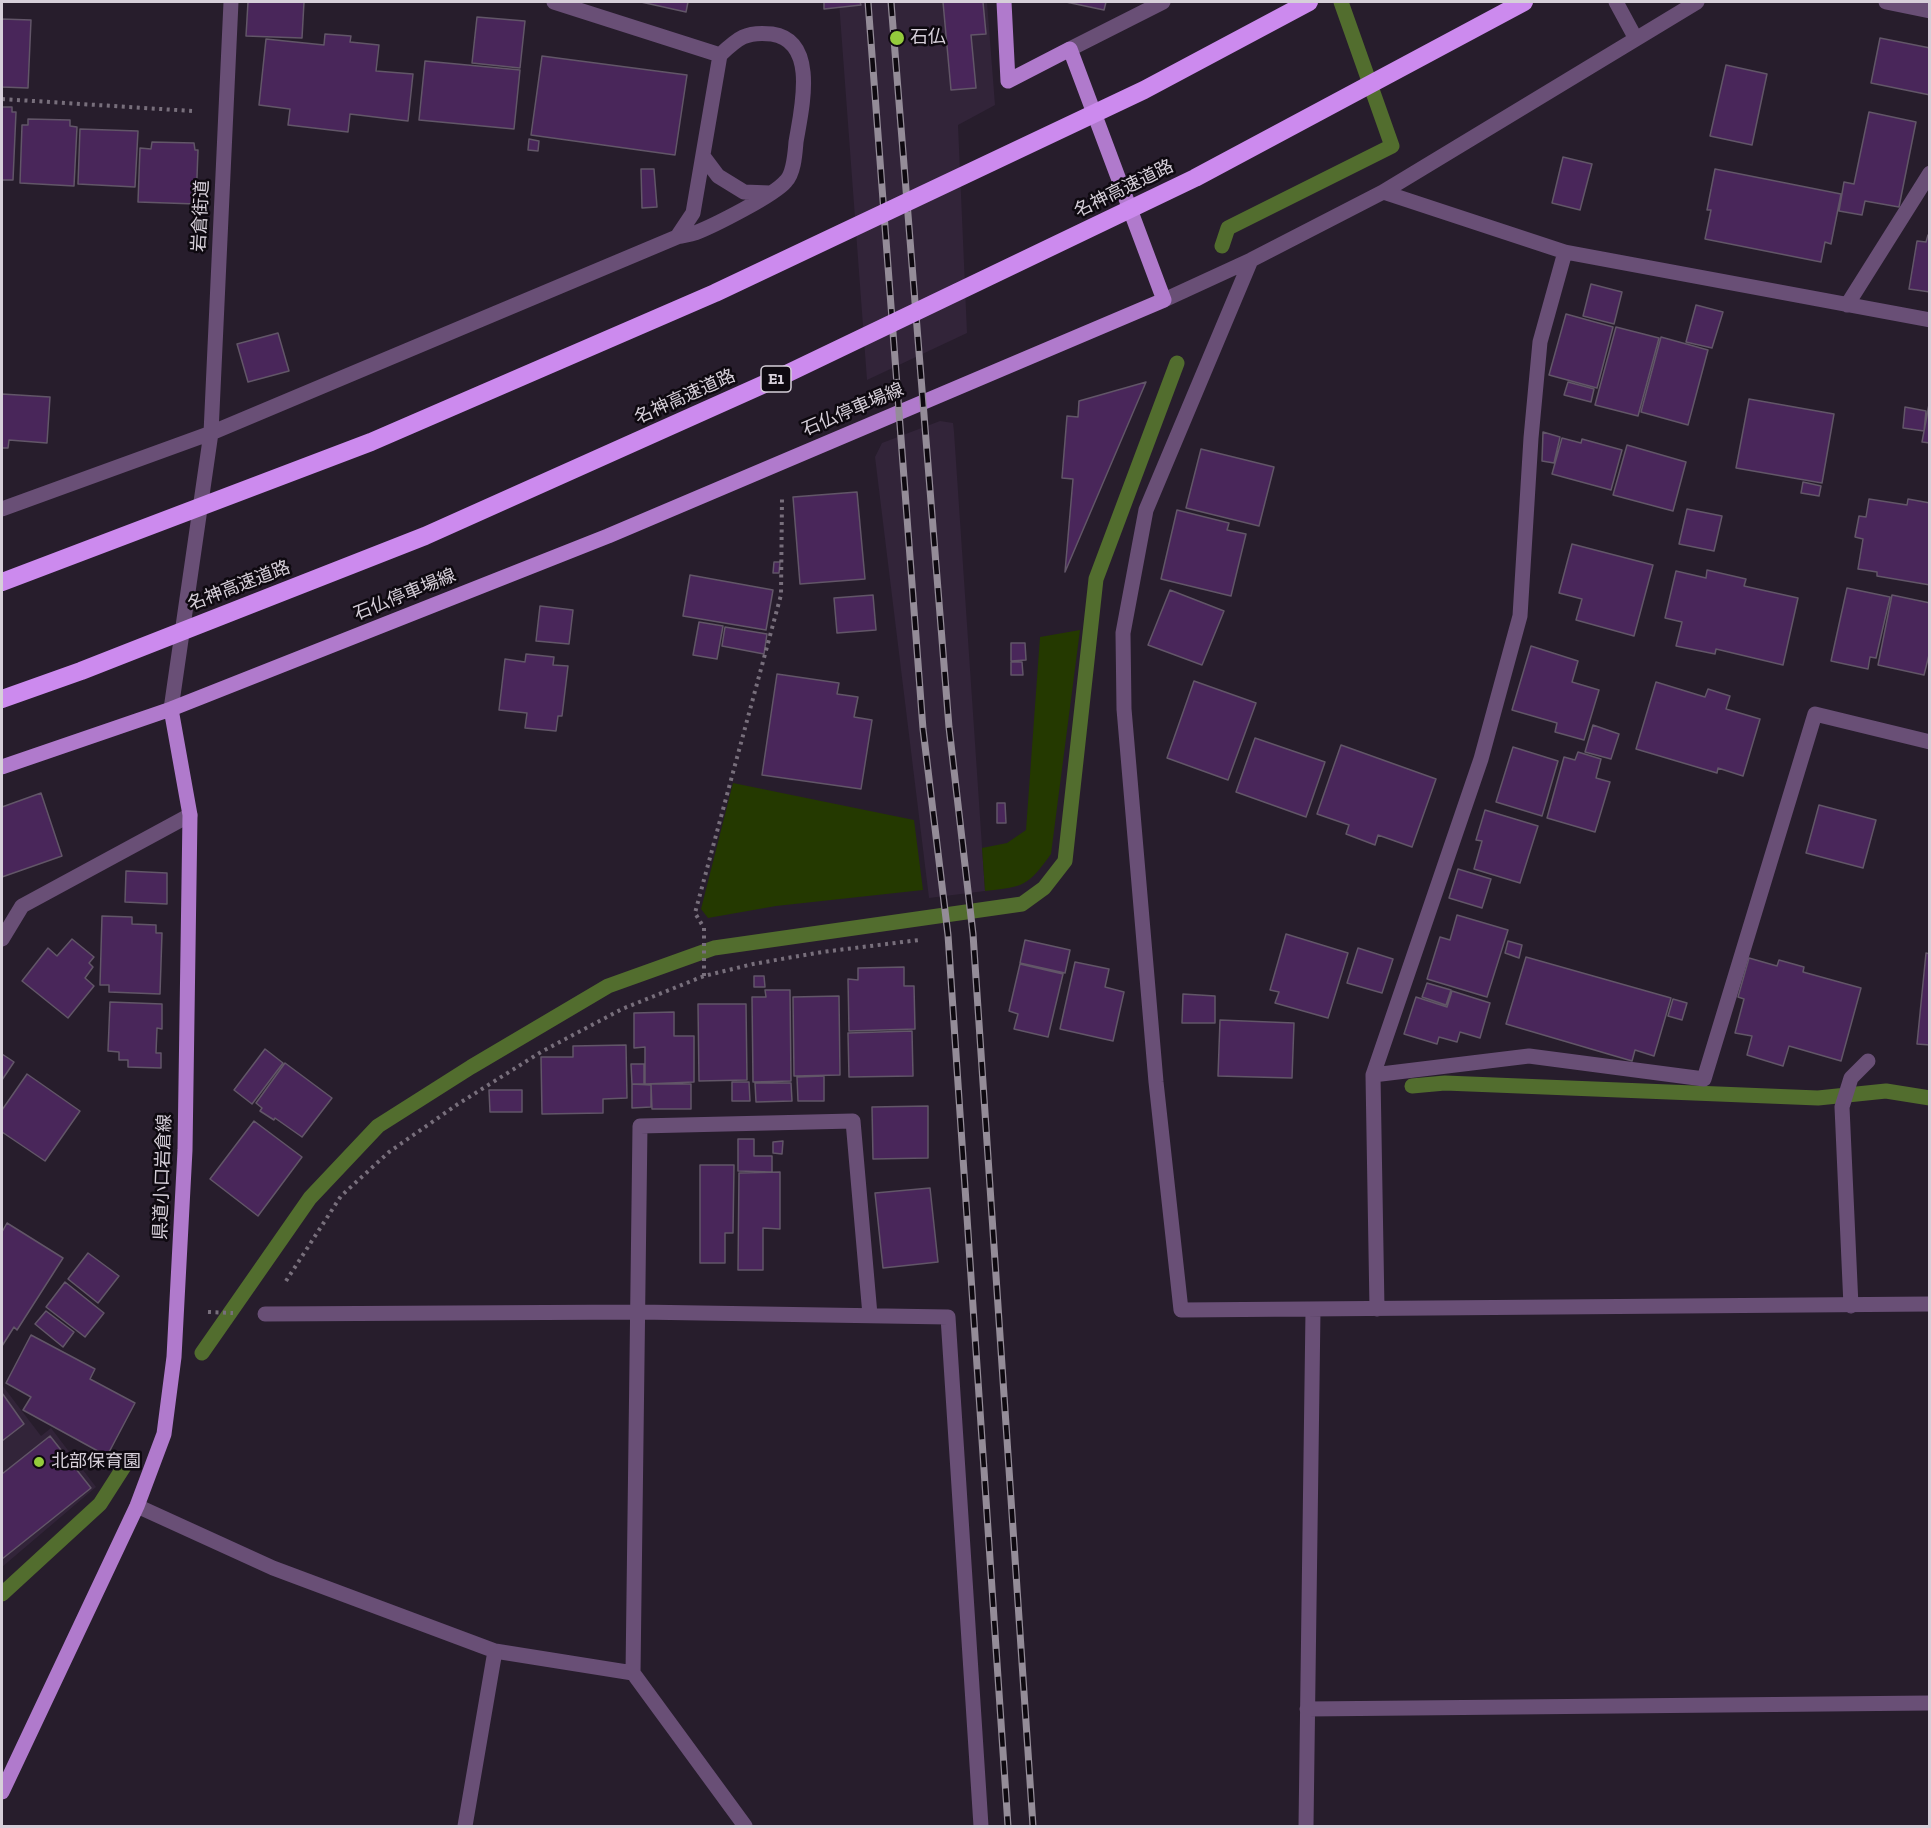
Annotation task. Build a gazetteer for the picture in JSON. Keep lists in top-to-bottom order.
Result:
{
  "streets": {
    "highway": ["名神高速道路", "E1"],
    "main road": ["石仏停車場線", "県道小口岩倉線"],
    "street": ["岩倉街道"]
  },
  "crossings": [
    ["岩倉街道", "石仏停車場線"],
    ["岩倉街道", "県道小口岩倉線"],
    ["石仏停車場線", "県道小口岩倉線"]
  ],
  "places": ["石仏", "北部保育園"]
}
